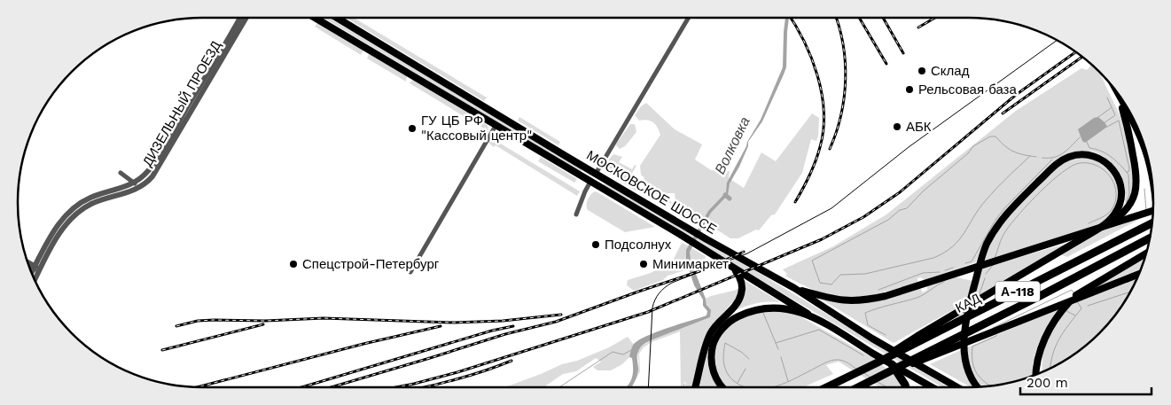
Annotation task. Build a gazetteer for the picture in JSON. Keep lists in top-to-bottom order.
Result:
{
  "streets": {
    "highway": ["А-118", "КАД"],
    "main road": ["МОСКОВСКОЕ ШОССЕ"],
    "street": ["ДИЗЕЛЬНЫЙ ПРОЕЗД"]
  },
  "water": ["Волковка"],
  "places": [
    "Склад",
    "Рельсовая база",
    "АБК",
    "ГУ ЦБ РФ \"Кассовый центр\"",
    "Подсолнух",
    "Спецстрой-Петербург",
    "Минимаркет"
  ],
  "scale_bar": "200 m"
}
